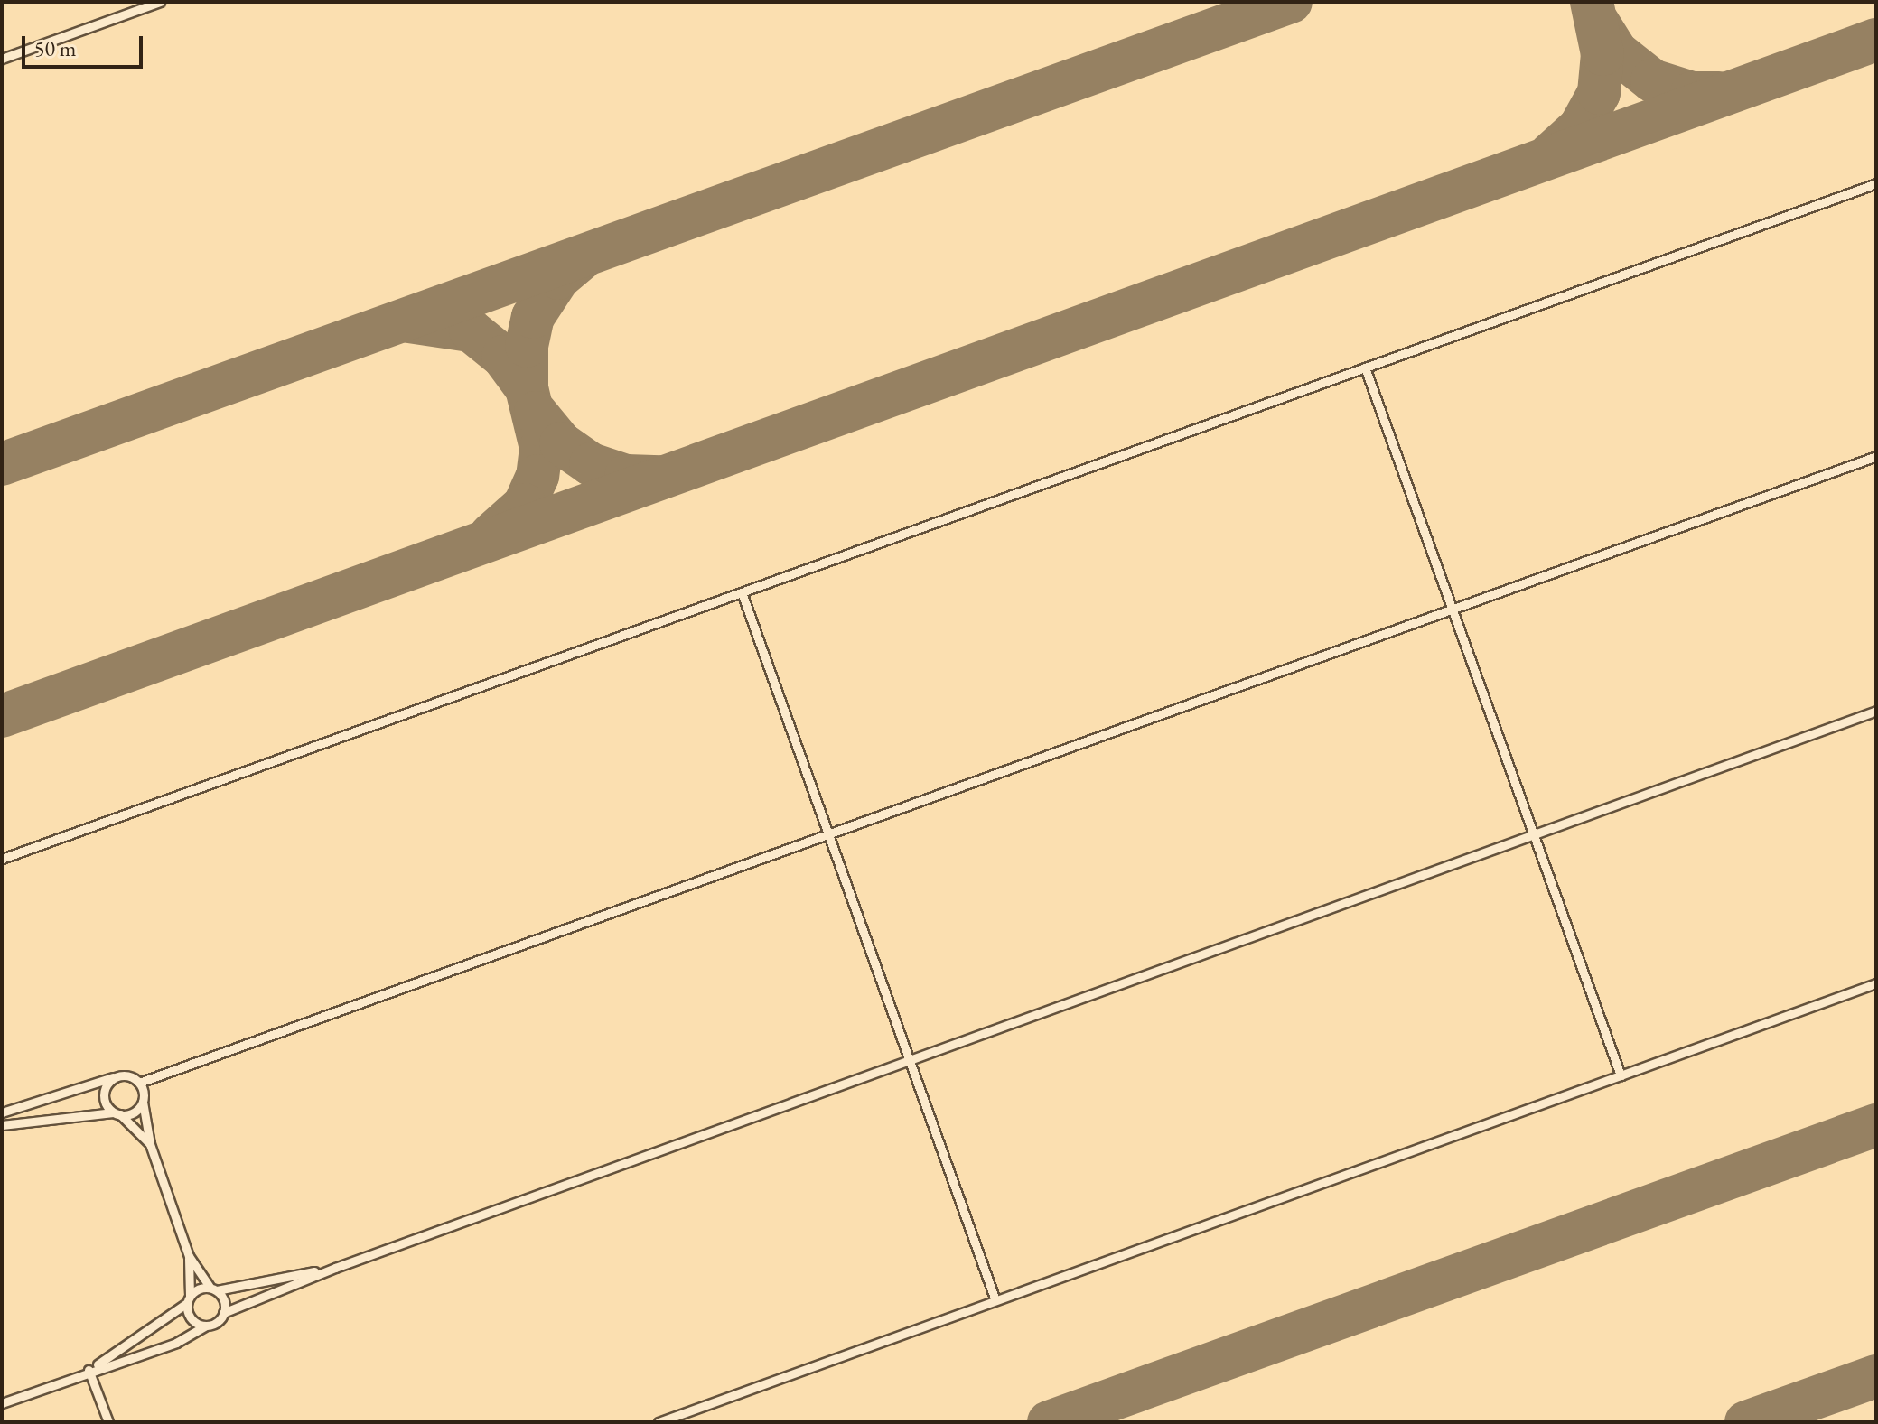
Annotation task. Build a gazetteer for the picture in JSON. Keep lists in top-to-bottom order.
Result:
{
  "scale_bar": "50 m"
}
